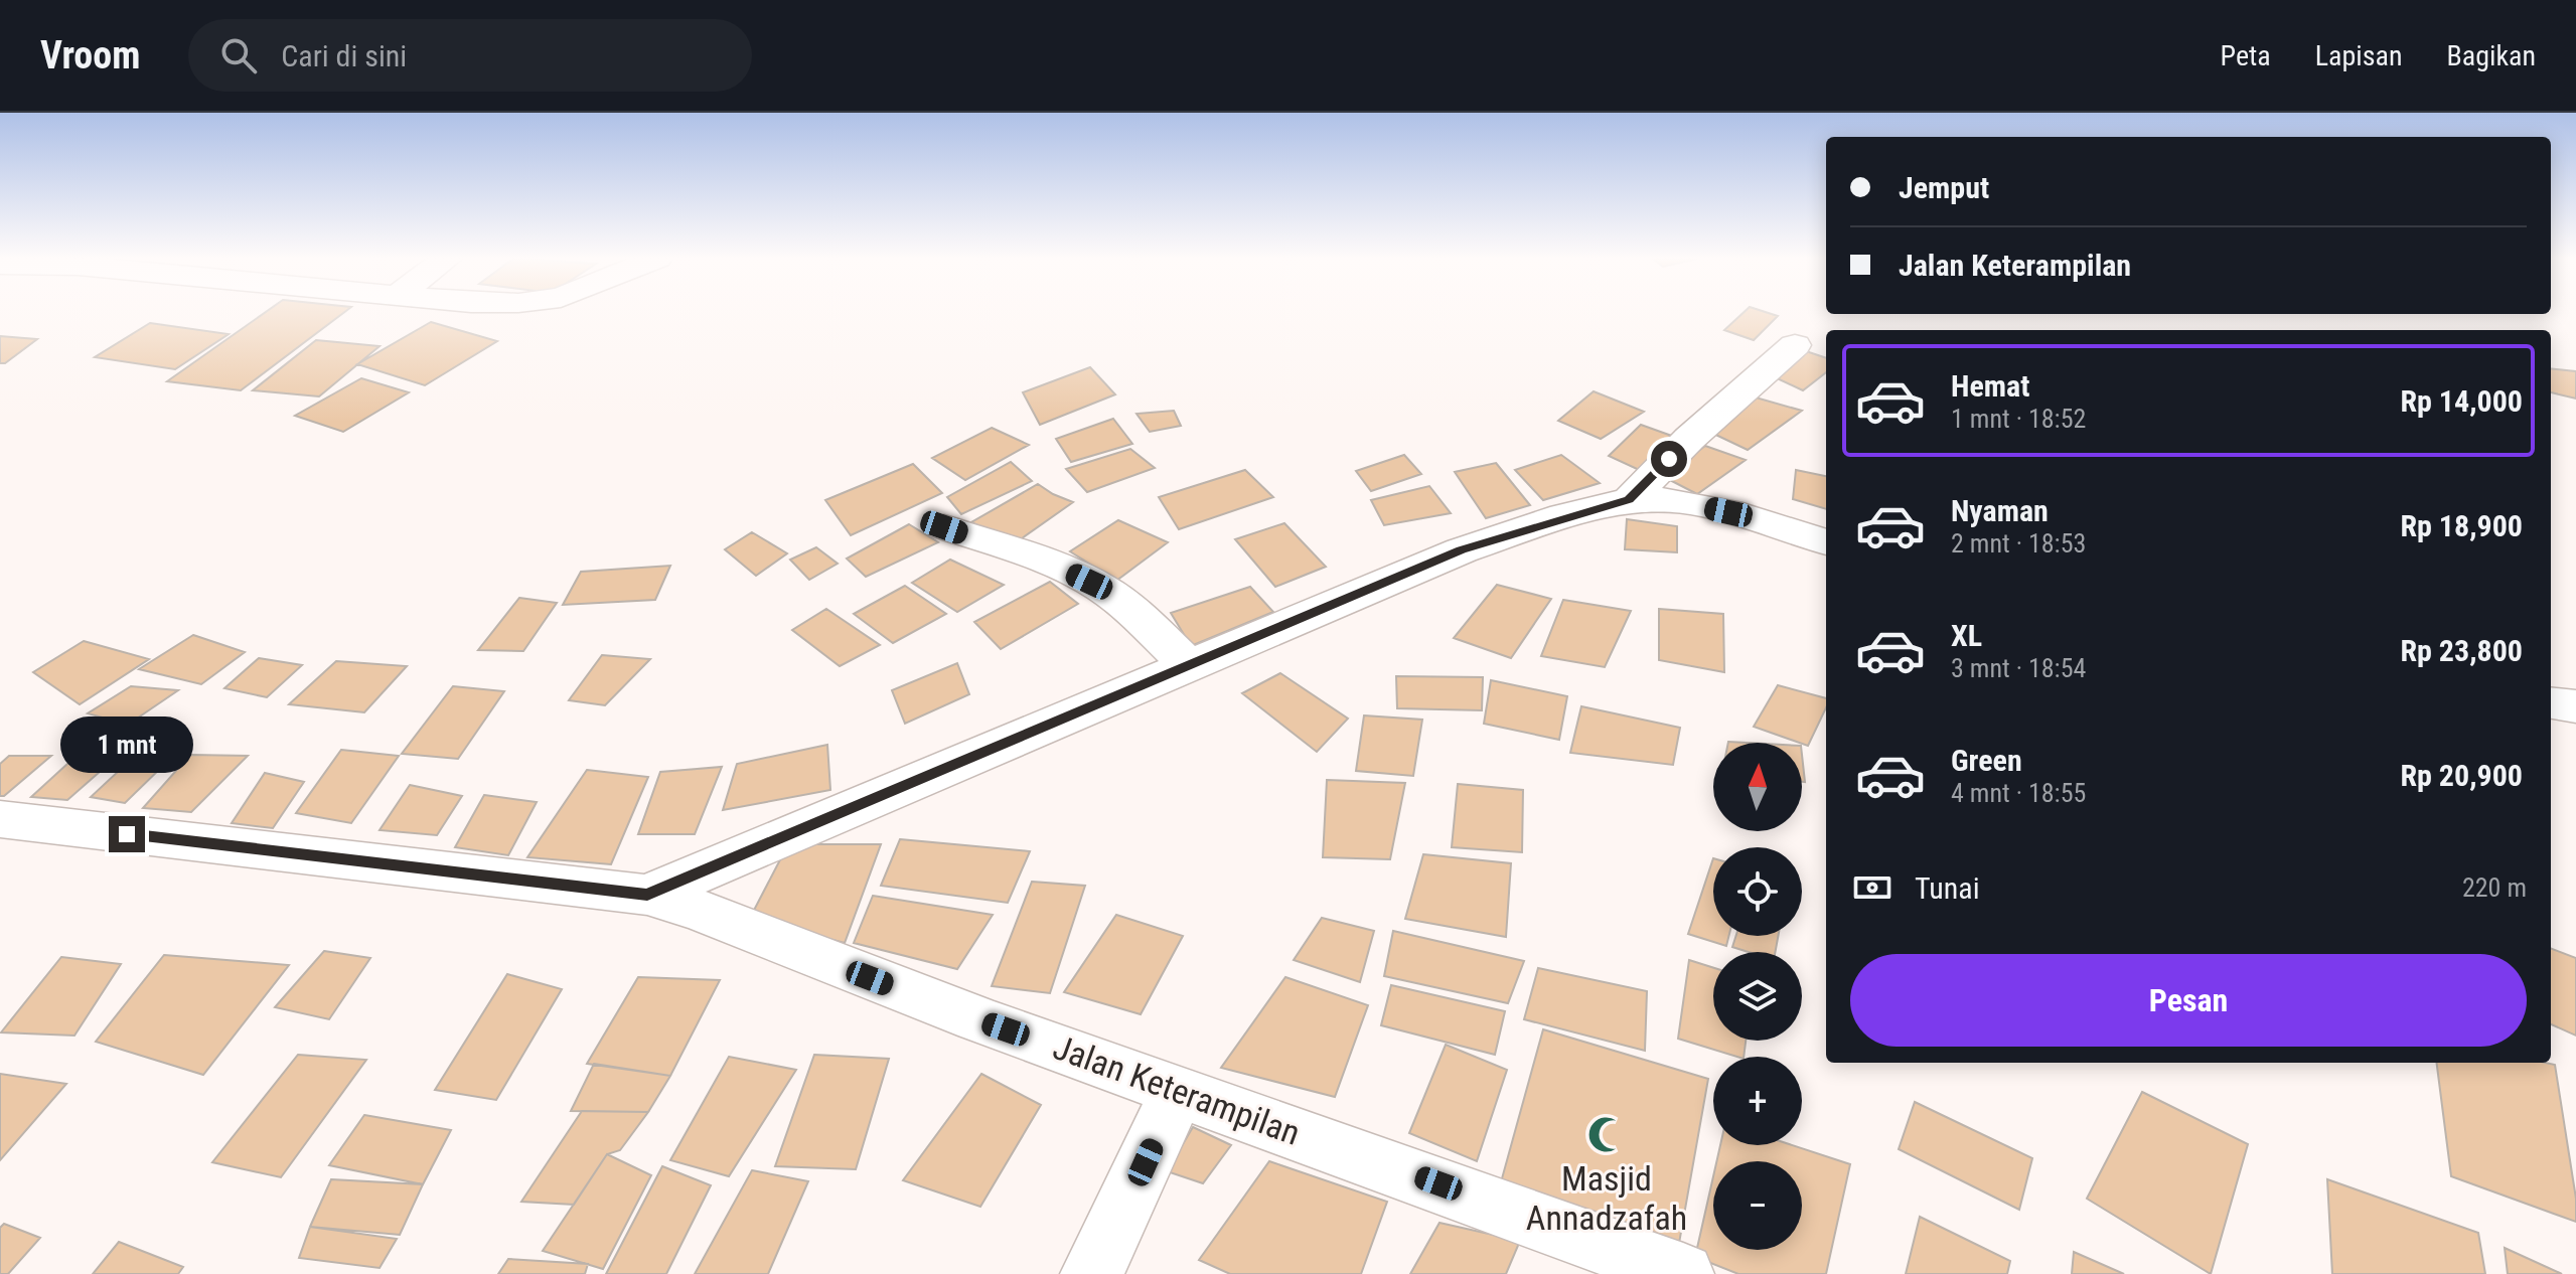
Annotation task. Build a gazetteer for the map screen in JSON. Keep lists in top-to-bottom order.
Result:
{
  "streets": {
    "street": ["Jalan Keterampilan"]
  },
  "places": {
    "mosque": ["Masjid Annadzafah"]
  },
  "north": "top",
  "page": {
    "header": "Vroom",
    "search": "Cari di sini",
    "nav": ["Peta", "Lapisan", "Bagikan"],
    "banner": ["Jemput", "Jalan Keterampilan"],
    "list": [
      {
        "name": "Hemat",
        "note": "1 mnt · 18:52",
        "value": "Rp 14,000"
      },
      {
        "name": "Nyaman",
        "note": "2 mnt · 18:53",
        "value": "Rp 18,900"
      },
      {
        "name": "XL",
        "note": "3 mnt · 18:54",
        "value": "Rp 23,800"
      },
      {
        "name": "Green",
        "note": "4 mnt · 18:55",
        "value": "Rp 20,900"
      }
    ],
    "bubble": "1 mnt",
    "map_buttons": ["+", "−"],
    "pay": ["Tunai", "220 m"],
    "buttons": "Pesan"
  }
}
